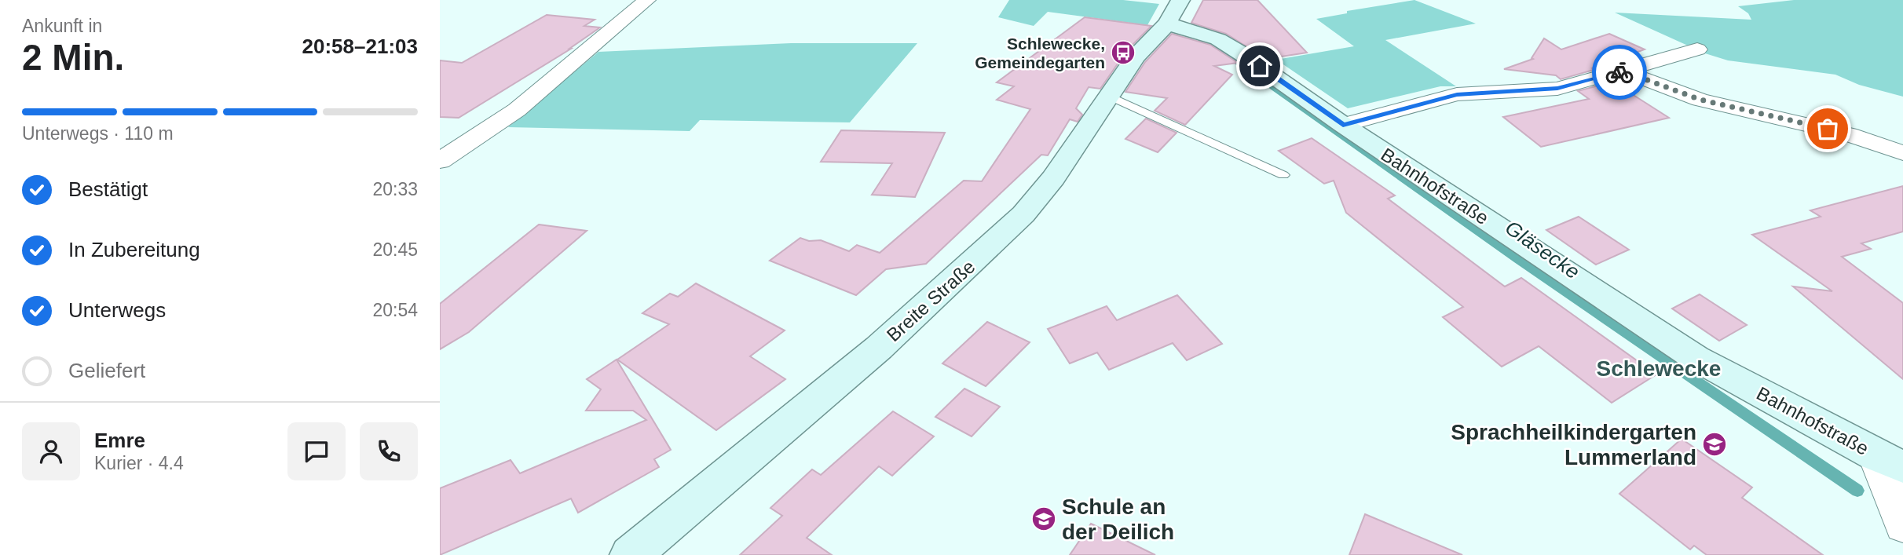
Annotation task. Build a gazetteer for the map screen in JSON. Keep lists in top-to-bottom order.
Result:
{
  "streets": {
    "street": ["Bahnhofstraße", "Breite Straße"]
  },
  "crossings": [
    ["Bahnhofstraße", "Breite Straße"]
  ],
  "districts": ["Schlewecke"],
  "water": ["Gläsecke"],
  "places": {
    "bus stop": ["Schlewecke, Gemeindegarten"],
    "school or university": ["Sprachheilkindergarten Lummerland", "Schule an der Deilich"]
  },
  "page": {
    "heading": ["2 Min.", "Ankunft in", "20:58–21:03"],
    "panel": ["Emre", "Kurier · 4.4"],
    "bar": "Unterwegs · 110 m",
    "list": [
      ["Bestätigt", "20:33"],
      ["In Zubereitung", "20:45"],
      ["Unterwegs", "20:54"],
      "Geliefert"
    ]
  }
}
